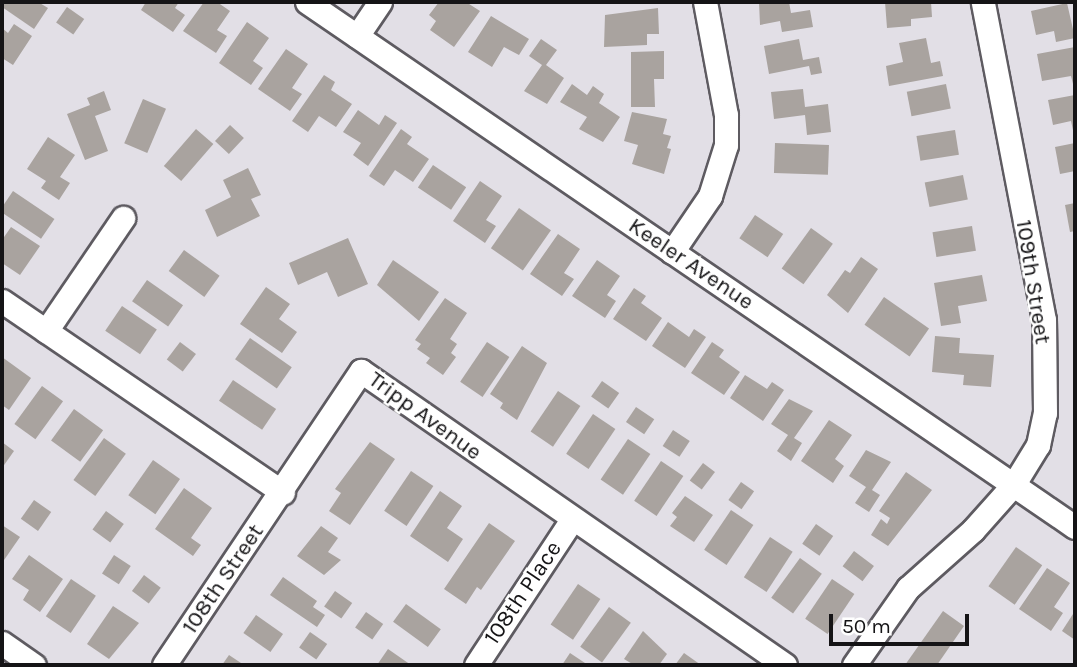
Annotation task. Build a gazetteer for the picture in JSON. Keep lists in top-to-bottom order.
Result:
{
  "streets": {
    "street": [
      "Keeler Avenue",
      "109th Street",
      "Tripp Avenue",
      "108th Street",
      "108th Place"
    ]
  },
  "crossings": [
    ["Keeler Avenue", "109th Street"],
    ["Tripp Avenue", "108th Street"],
    ["Tripp Avenue", "108th Place"]
  ],
  "scale_bar": "50 m"
}
